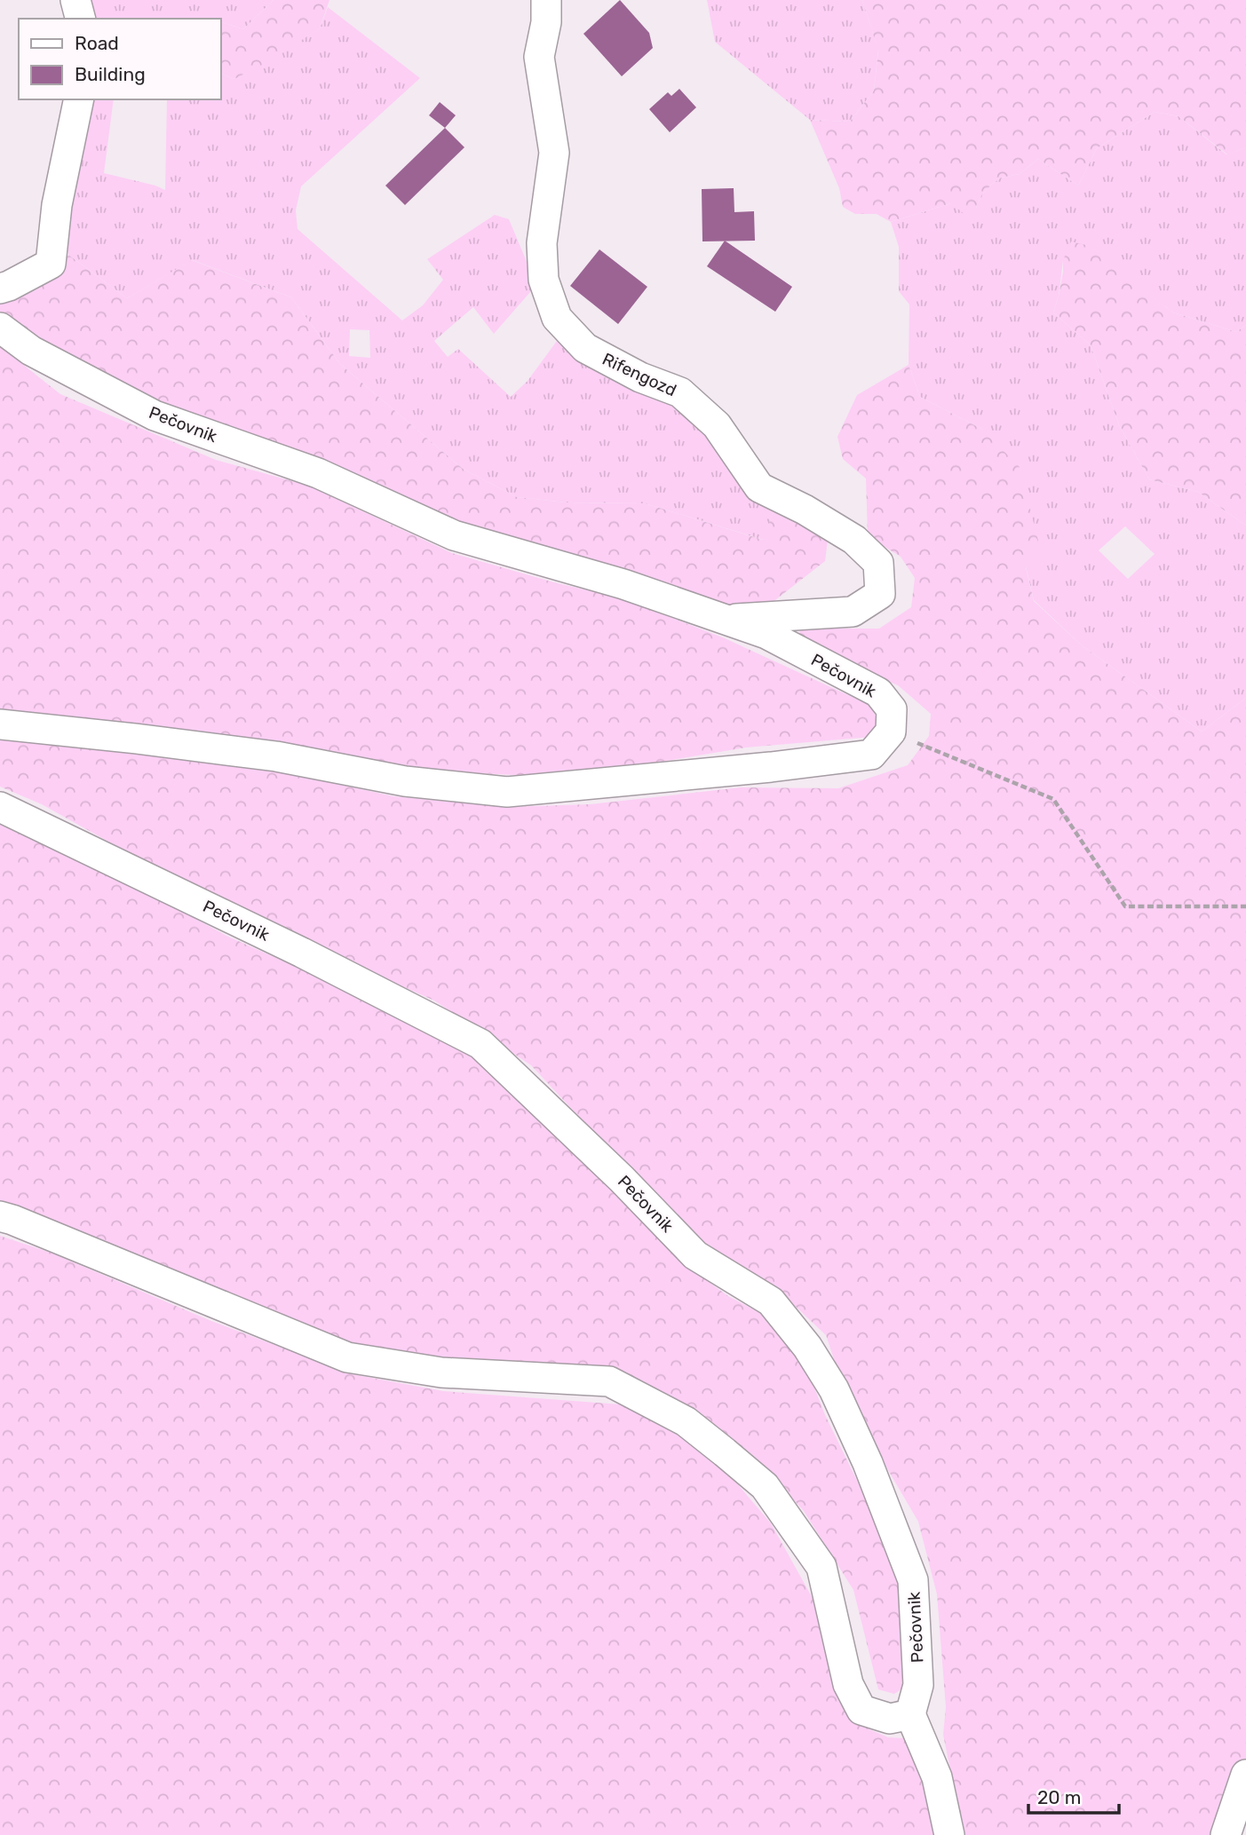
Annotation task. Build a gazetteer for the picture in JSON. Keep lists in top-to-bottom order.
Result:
{
  "streets": {
    "street": ["Rifengozd", "Pečovnik"]
  },
  "crossings": [
    ["Rifengozd", "Pečovnik"]
  ],
  "legend": ["Road", "Building"],
  "scale_bar": "20 m"
}
